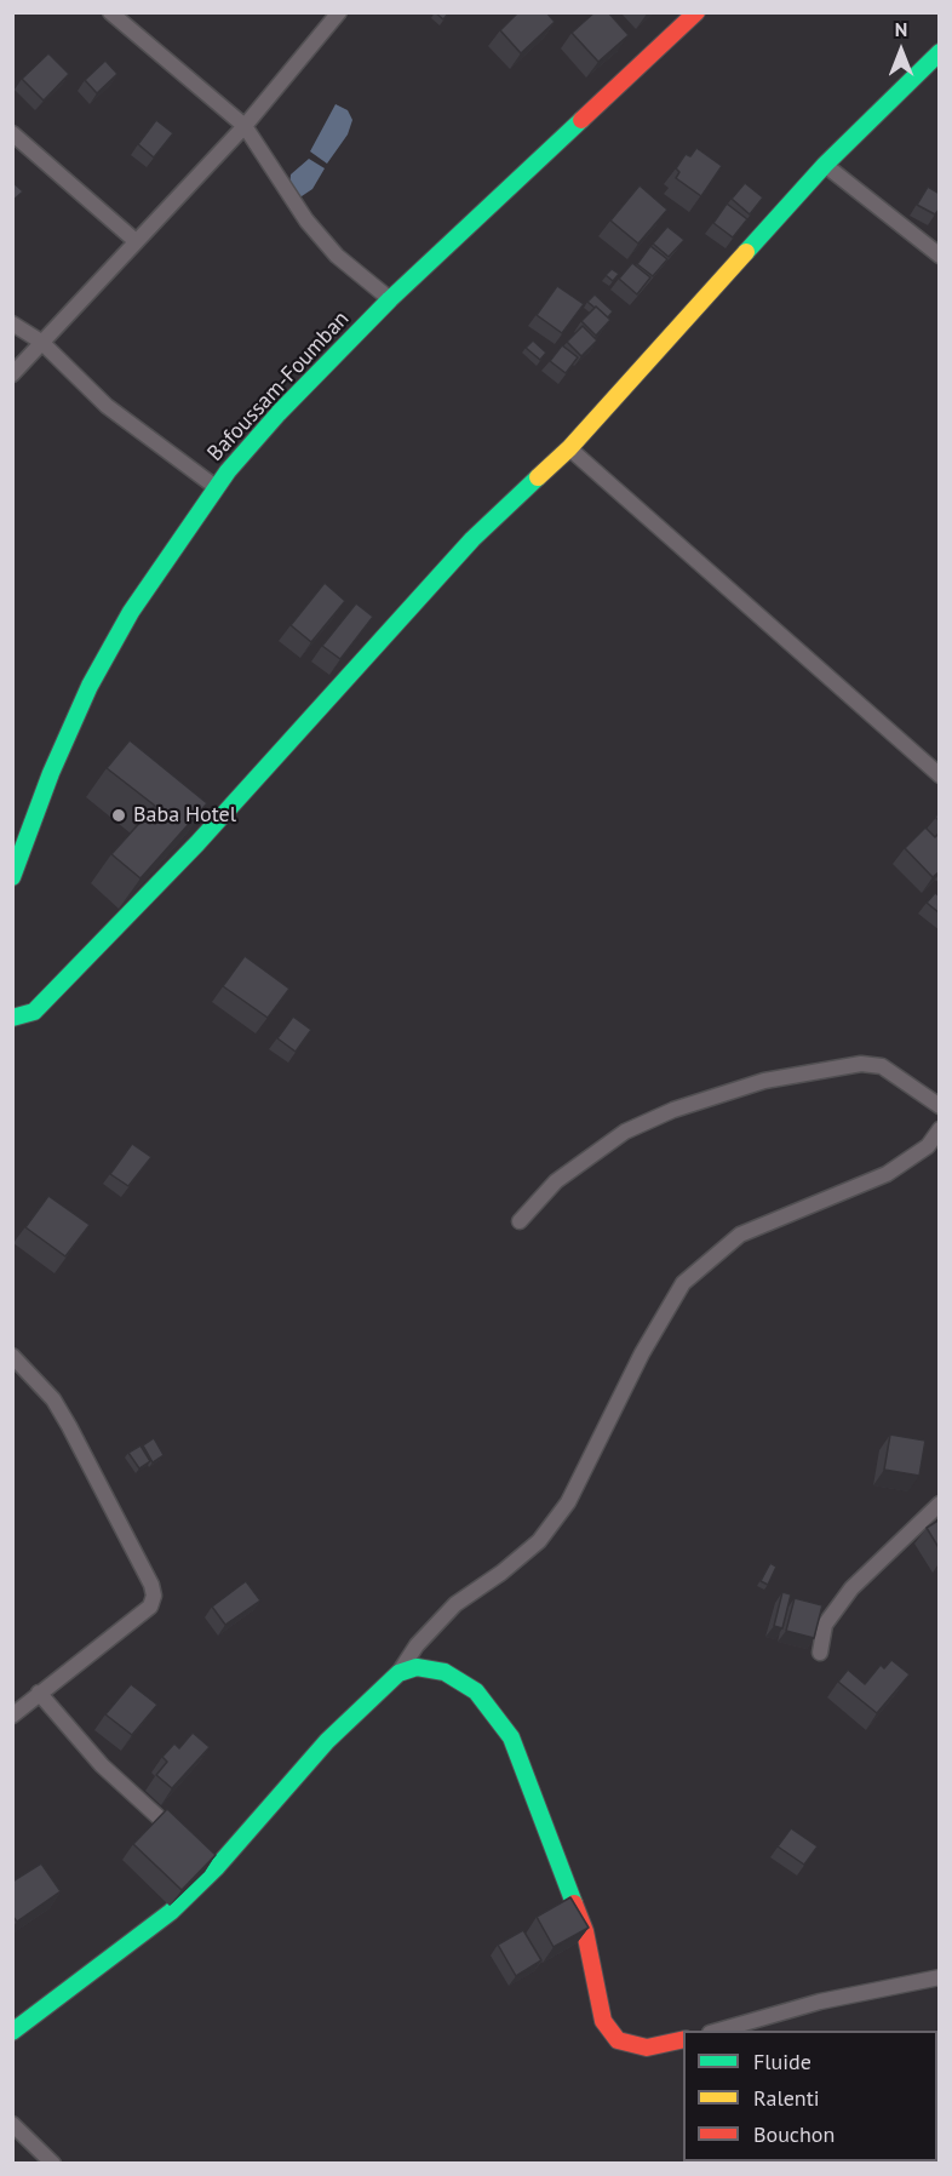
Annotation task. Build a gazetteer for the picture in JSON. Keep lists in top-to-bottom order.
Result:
{
  "streets": {
    "main road": ["Bafoussam-Foumban"]
  },
  "places": ["Baba Hotel"],
  "legend": ["Fluide", "Ralenti", "Bouchon"],
  "north": "top"
}
